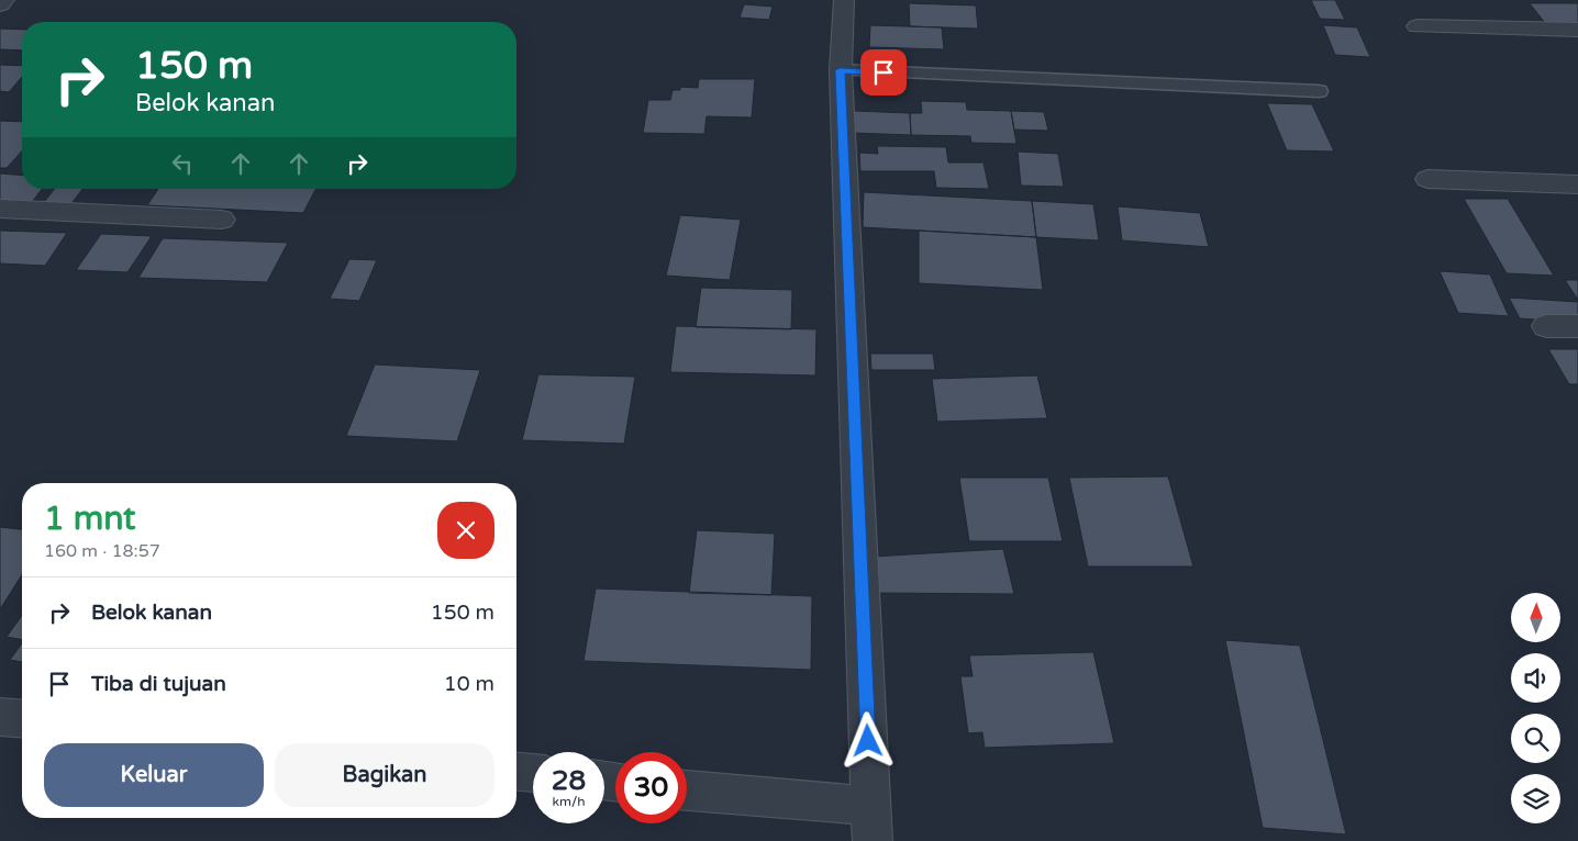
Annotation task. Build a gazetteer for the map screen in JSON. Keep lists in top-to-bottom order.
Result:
{
  "north": "top",
  "page": {
    "turn": ["150 m", "Belok kanan"],
    "heading": ["1 mnt", "160 m · 18:57"],
    "list": [
      {
        "name": "Belok kanan",
        "value": "150 m"
      },
      {
        "name": "Tiba di tujuan",
        "value": "10 m"
      }
    ],
    "buttons": ["Keluar", "Bagikan"],
    "speed": "28 km/h",
    "limit": "30"
  }
}
